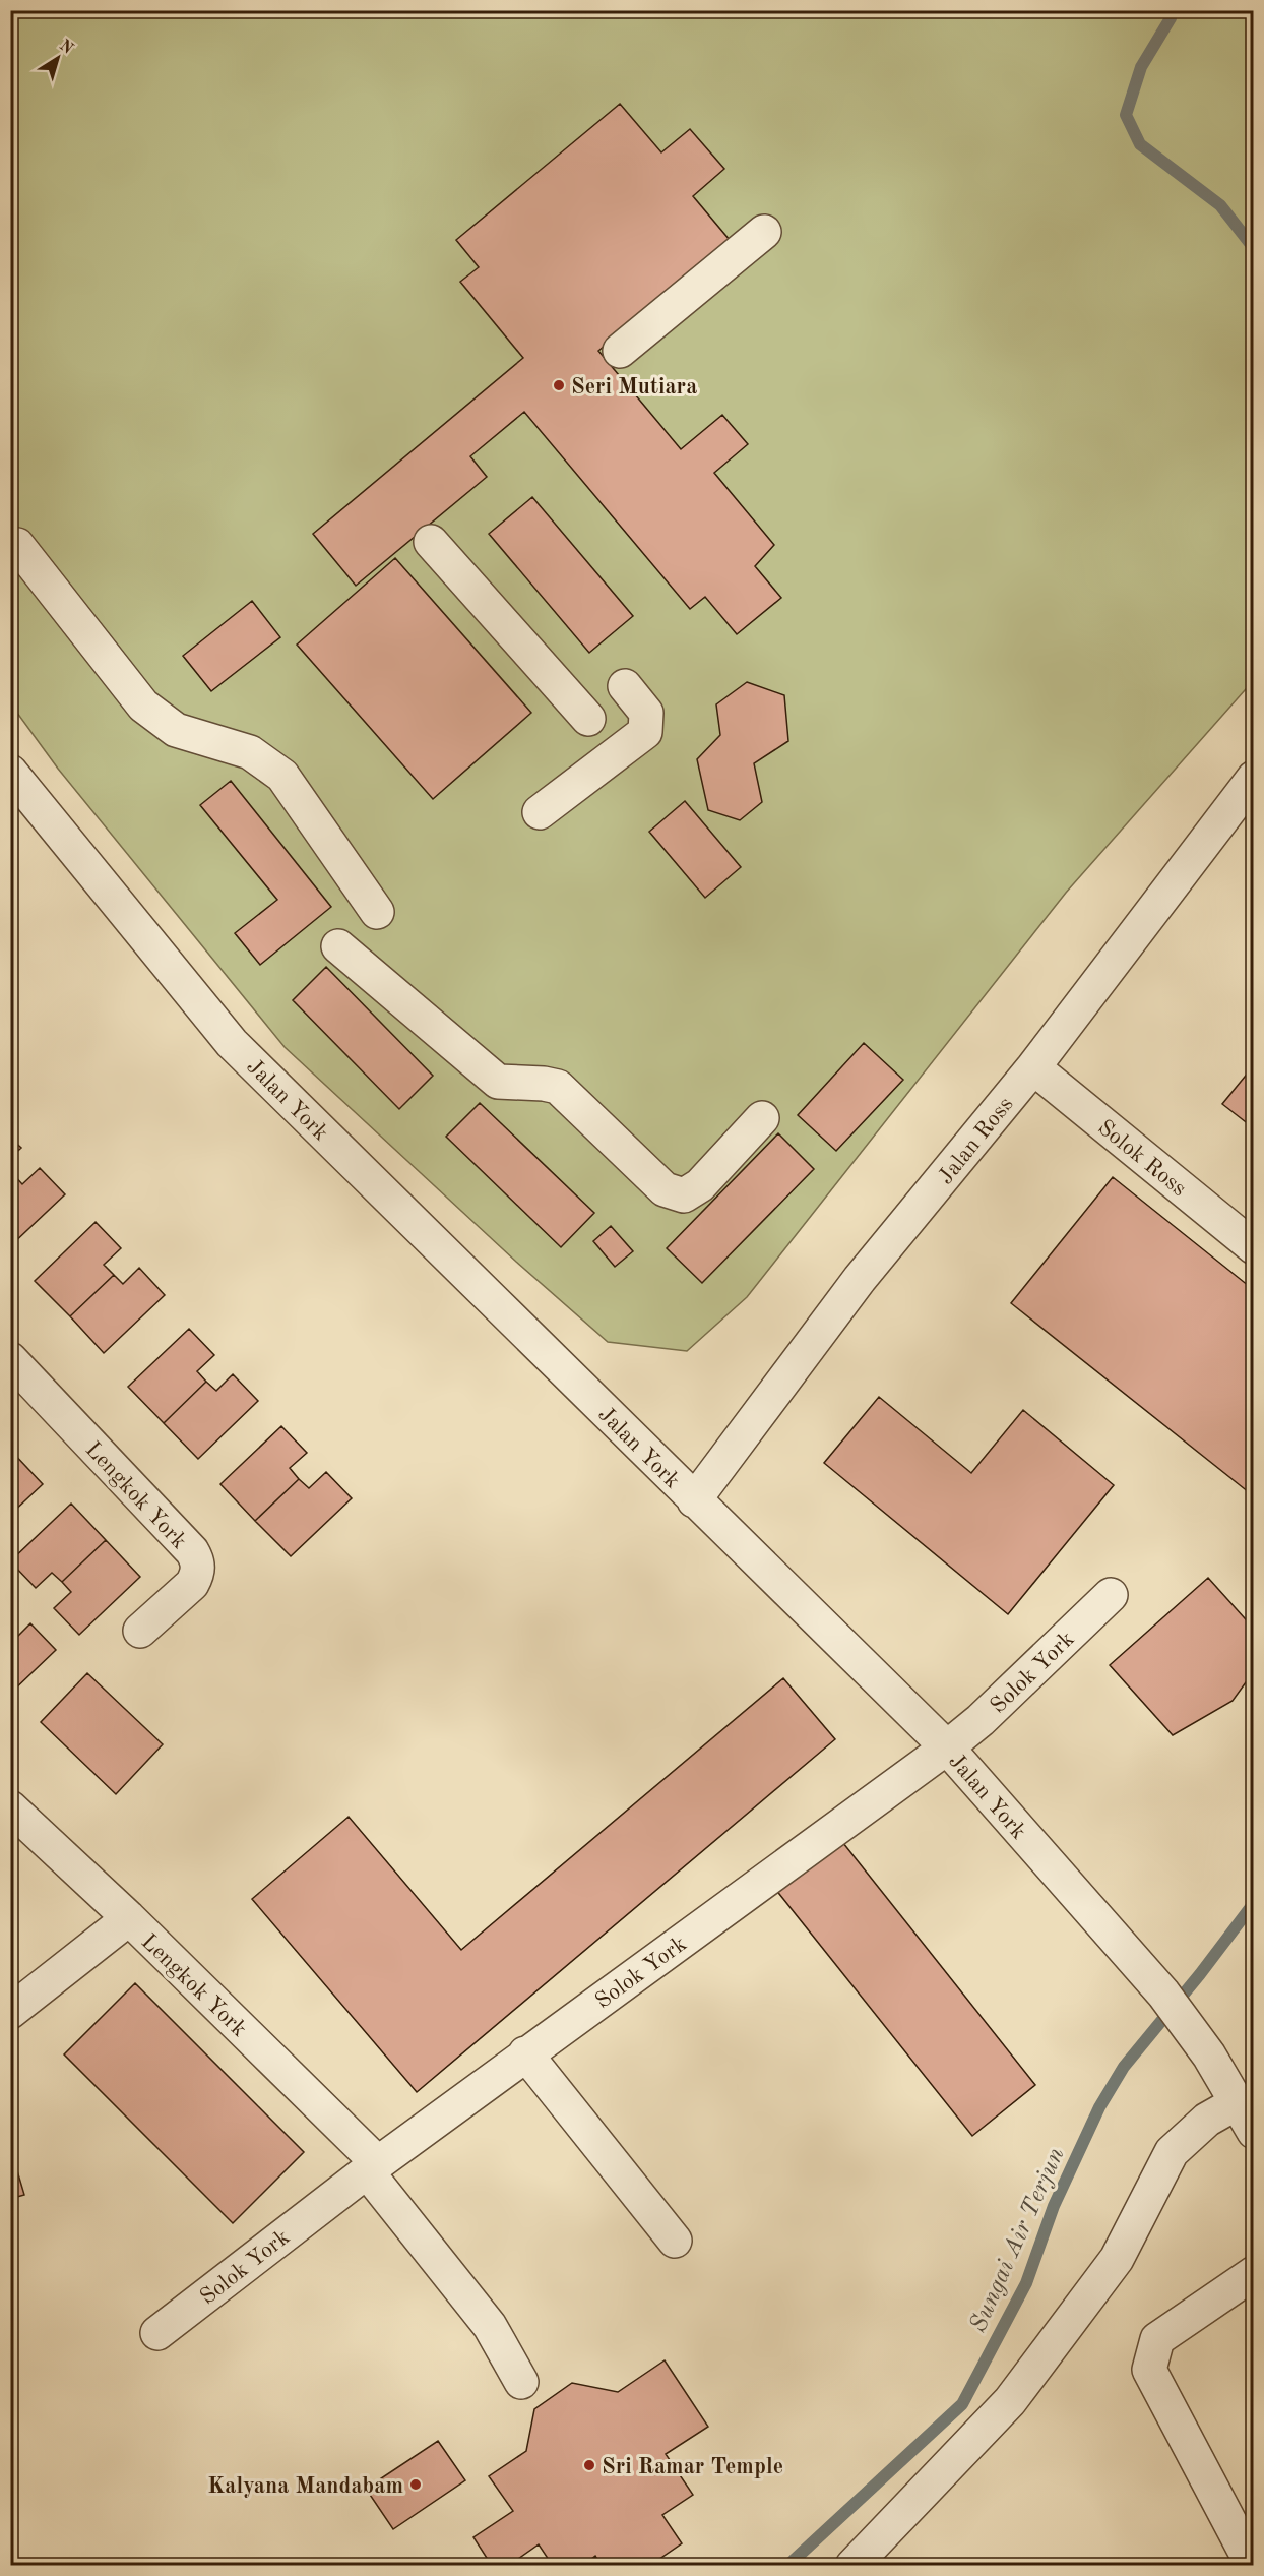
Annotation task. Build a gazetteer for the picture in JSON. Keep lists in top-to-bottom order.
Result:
{
  "streets": {
    "street": [
      "Jalan York",
      "Jalan Ross",
      "Solok Ross",
      "Lengkok York",
      "Solok York"
    ]
  },
  "crossings": [
    ["Jalan York", "Jalan Ross"],
    ["Jalan York", "Solok York"],
    ["Jalan Ross", "Solok Ross"],
    ["Lengkok York", "Solok York"]
  ],
  "water": ["Sungai Air Terjun"],
  "places": ["Seri Mutiara", "Sri Ramar Temple", "Kalyana Mandabam"],
  "north": "top right"
}
